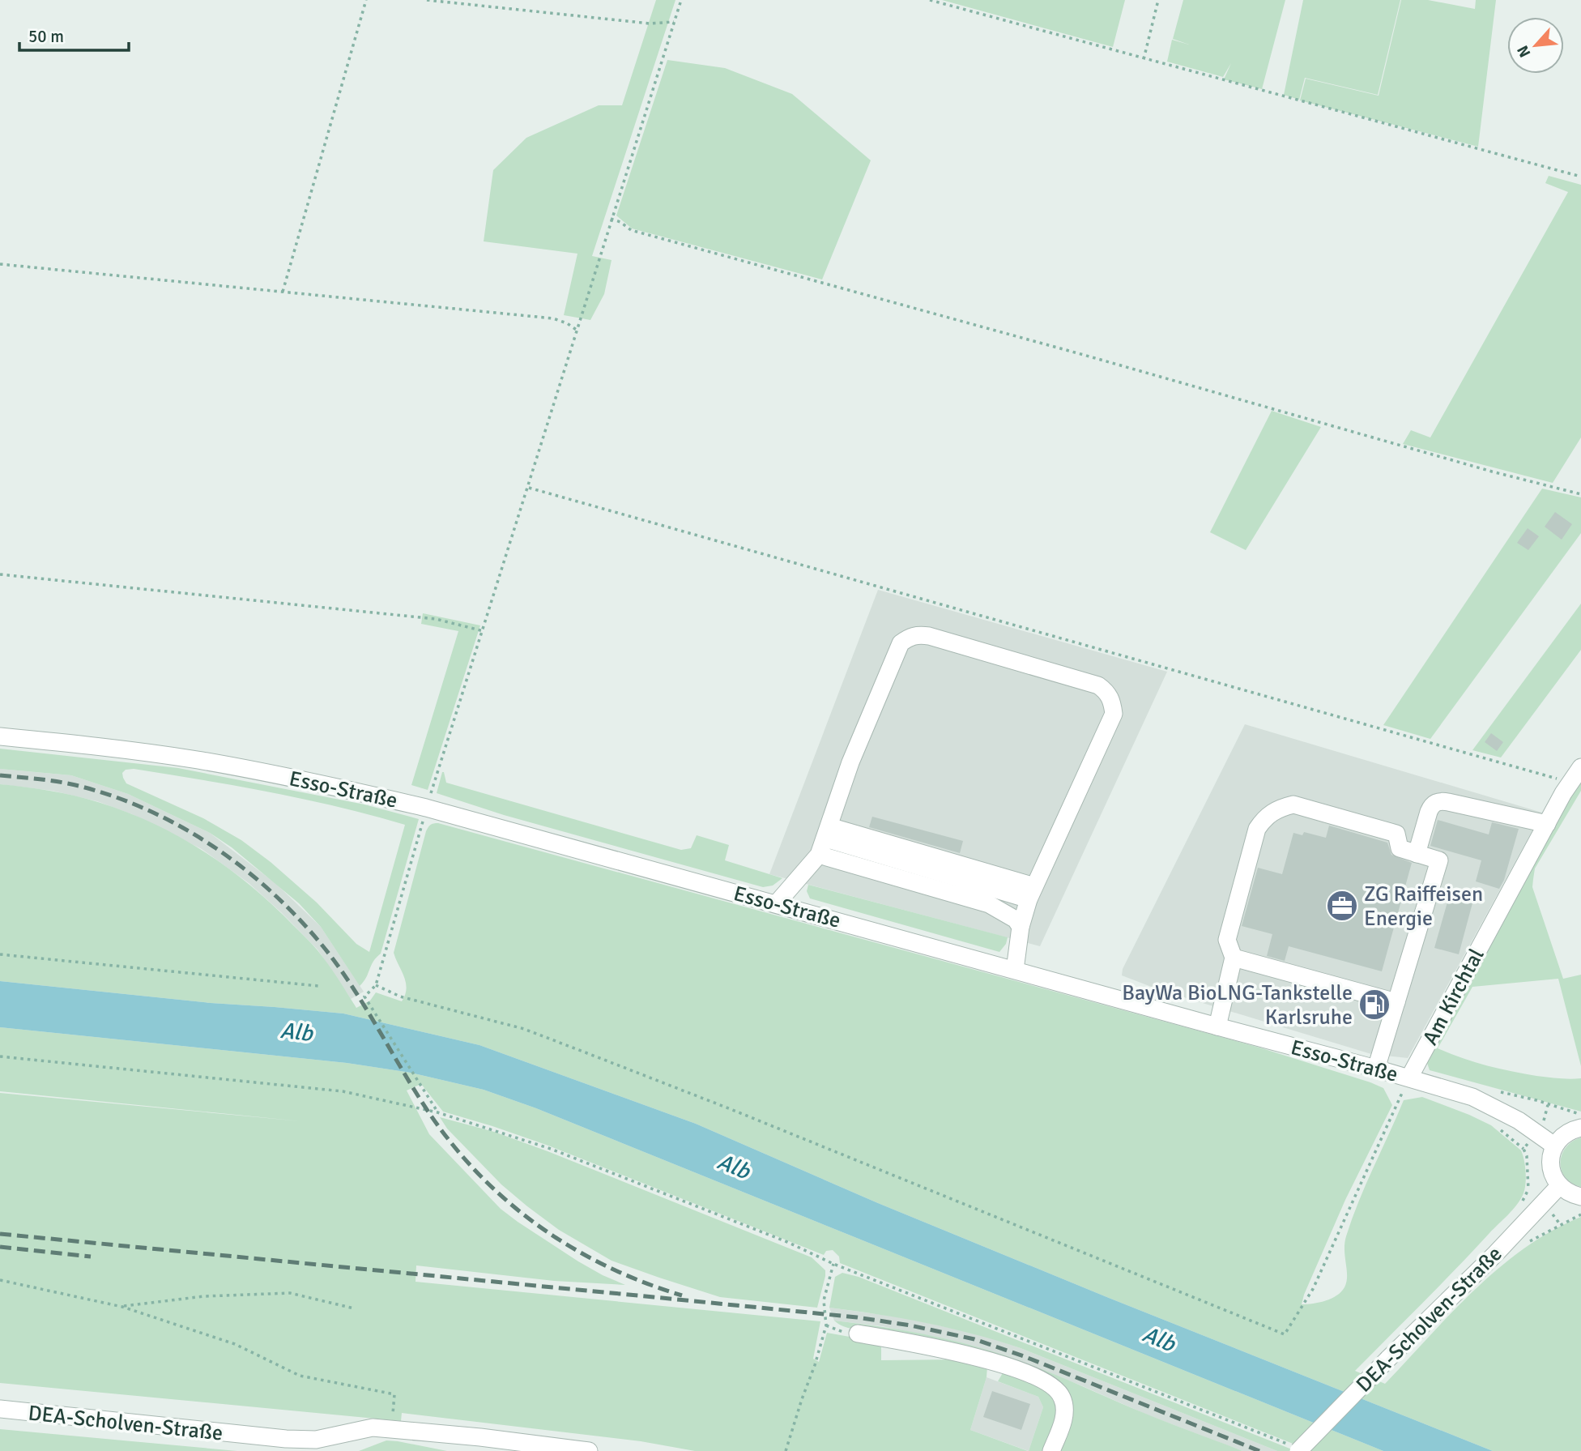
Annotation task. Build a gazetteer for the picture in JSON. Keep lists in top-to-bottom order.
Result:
{
  "streets": {
    "street": ["Esso-Straße", "Am Kirchtal", "DEA-Scholven-Straße"]
  },
  "crossings": [
    ["Esso-Straße", "Am Kirchtal"]
  ],
  "water": ["Alb"],
  "places": {
    "office": ["ZG Raiffeisen Energie"],
    "fuel station": ["BayWa BioLNG-Tankstelle Karlsruhe"]
  },
  "scale_bar": "50 m",
  "north": "bottom left"
}
